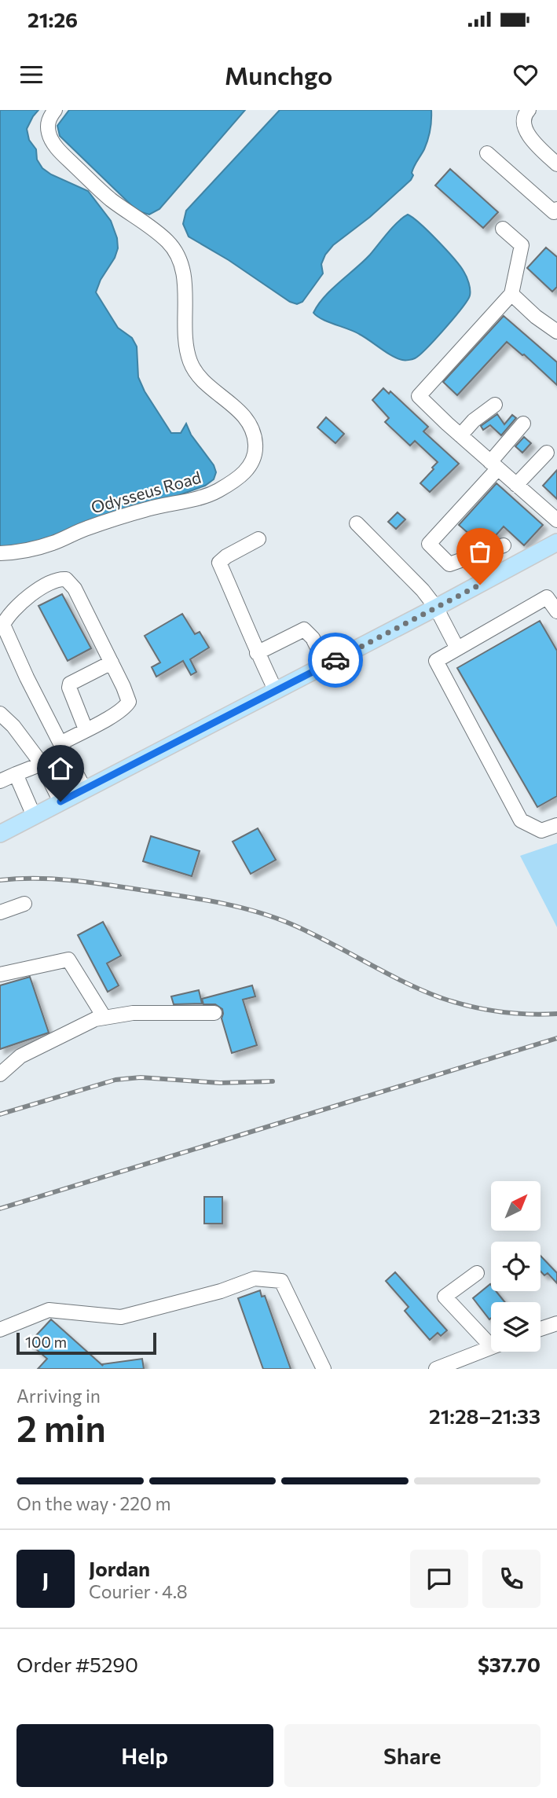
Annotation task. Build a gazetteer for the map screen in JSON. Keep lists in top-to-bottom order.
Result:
{
  "streets": {
    "street": ["Odysseus Road"]
  },
  "scale_bar": "100 m",
  "north": "top right",
  "page": {
    "status": "21:26",
    "header": "Munchgo",
    "scale": "100 m",
    "heading": ["2 min", "Arriving in", "21:28–21:33"],
    "panel": [
      "Jordan",
      "Courier · 4.8",
      "Order #5290",
      "$37.70"
    ],
    "bar": "On the way · 220 m",
    "round": "J",
    "buttons": ["Help", "Share"]
  }
}
